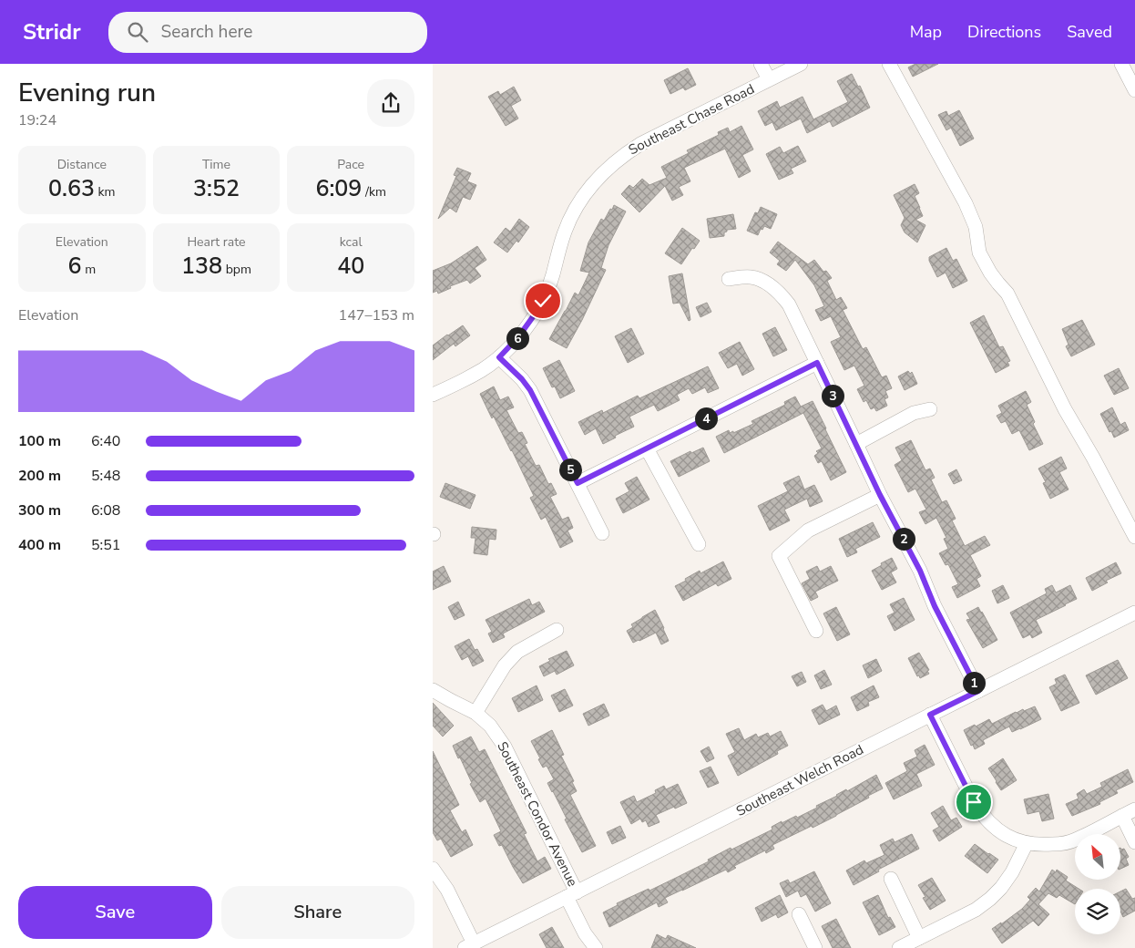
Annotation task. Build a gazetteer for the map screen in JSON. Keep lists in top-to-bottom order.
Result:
{
  "streets": {
    "street": ["Southeast Chase Road", "Southeast Welch Road", "Southeast Condor Avenue"]
  },
  "crossings": [
    ["Southeast Welch Road", "Southeast Condor Avenue"]
  ],
  "north": "top left",
  "page": {
    "header": "Stridr",
    "search": "Search here",
    "nav": ["Map", "Directions", "Saved"],
    "heading": ["Evening run", "19:24"],
    "stats": [
      ["Distance", "0.63 km"],
      ["Time", "3:52"],
      ["Pace", "6:09 /km"],
      ["Elevation", "6 m"],
      ["Heart rate", "138 bpm"],
      ["kcal", "40"]
    ],
    "chart": ["Elevation", "147–153 m"],
    "pins": [
      "6",
      "3",
      "4",
      "5",
      "2",
      "1"
    ],
    "list": [
      {
        "name": "100 m",
        "note": "6:40"
      },
      {
        "name": "200 m",
        "note": "5:48"
      },
      {
        "name": "300 m",
        "note": "6:08"
      },
      {
        "name": "400 m",
        "note": "5:51"
      }
    ],
    "buttons": ["Save", "Share"]
  }
}
